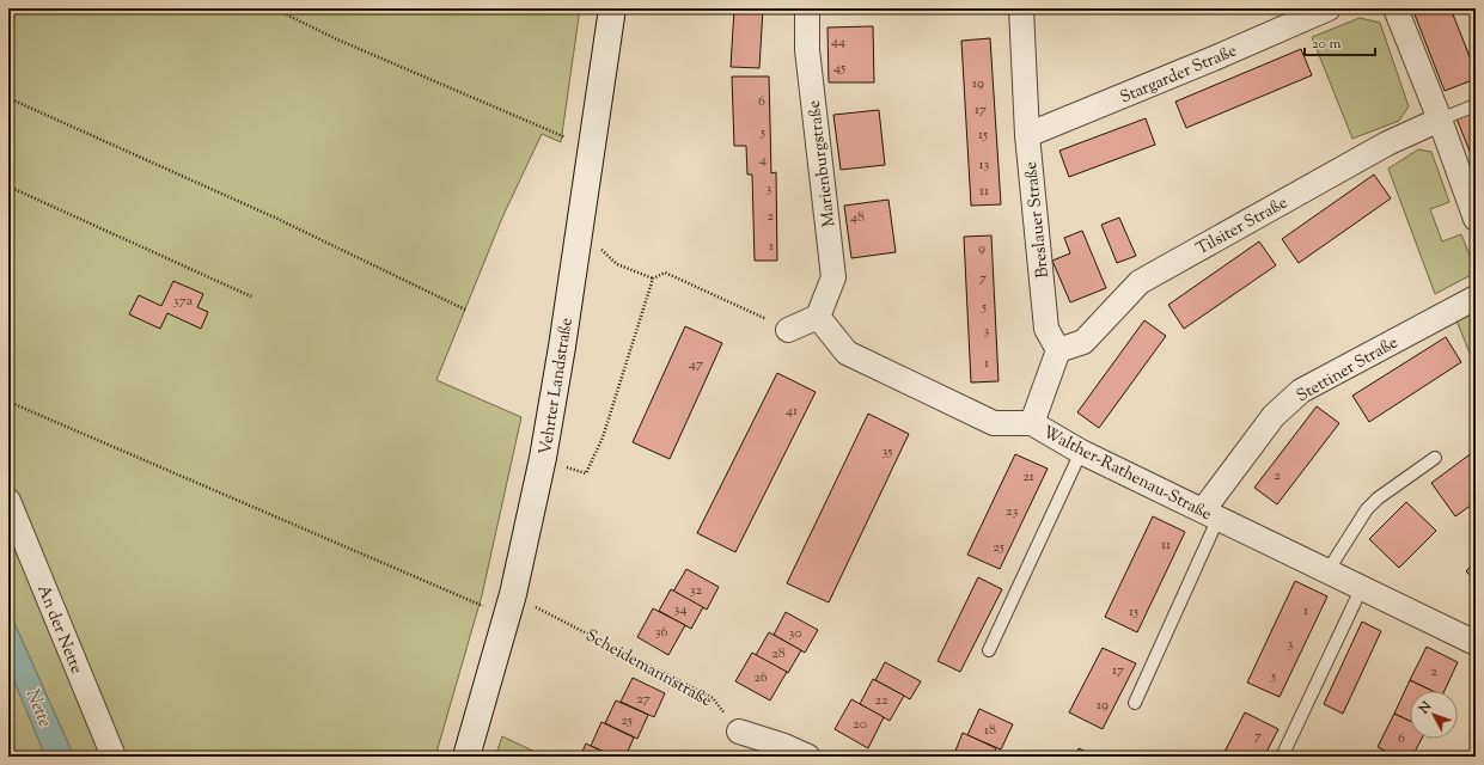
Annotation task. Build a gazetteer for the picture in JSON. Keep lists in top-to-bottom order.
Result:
{
  "streets": {
    "main road": ["Vehrter Landstraße"],
    "street": [
      "Stargarder Straße",
      "Marienburgstraße",
      "Breslauer Straße",
      "Tilsiter Straße",
      "Stettiner Straße",
      "Walther-Rathenau-Straße",
      "An der Nette"
    ],
    "path": ["Scheidemannstraße"]
  },
  "crossings": [
    ["Stargarder Straße", "Breslauer Straße"],
    ["Marienburgstraße", "Walther-Rathenau-Straße"],
    ["Breslauer Straße", "Tilsiter Straße"],
    ["Stettiner Straße", "Walther-Rathenau-Straße"]
  ],
  "water": ["Nette"],
  "house_numbers": [
    "44",
    "45",
    "19",
    "6",
    "17",
    "5",
    "15",
    "4",
    "13",
    "3",
    "11",
    "2",
    "48",
    "1",
    "9",
    "7",
    "37a",
    "5",
    "3",
    "1",
    "47",
    "41",
    "35",
    "2",
    "21",
    "23",
    "11",
    "25",
    "32",
    "34",
    "1",
    "15",
    "36",
    "30",
    "3",
    "28",
    "17",
    "2",
    "5",
    "26",
    "27",
    "22",
    "19",
    "25",
    "20",
    "18",
    "7",
    "6"
  ],
  "scale_bar": "20 m",
  "north": "top left"
}
